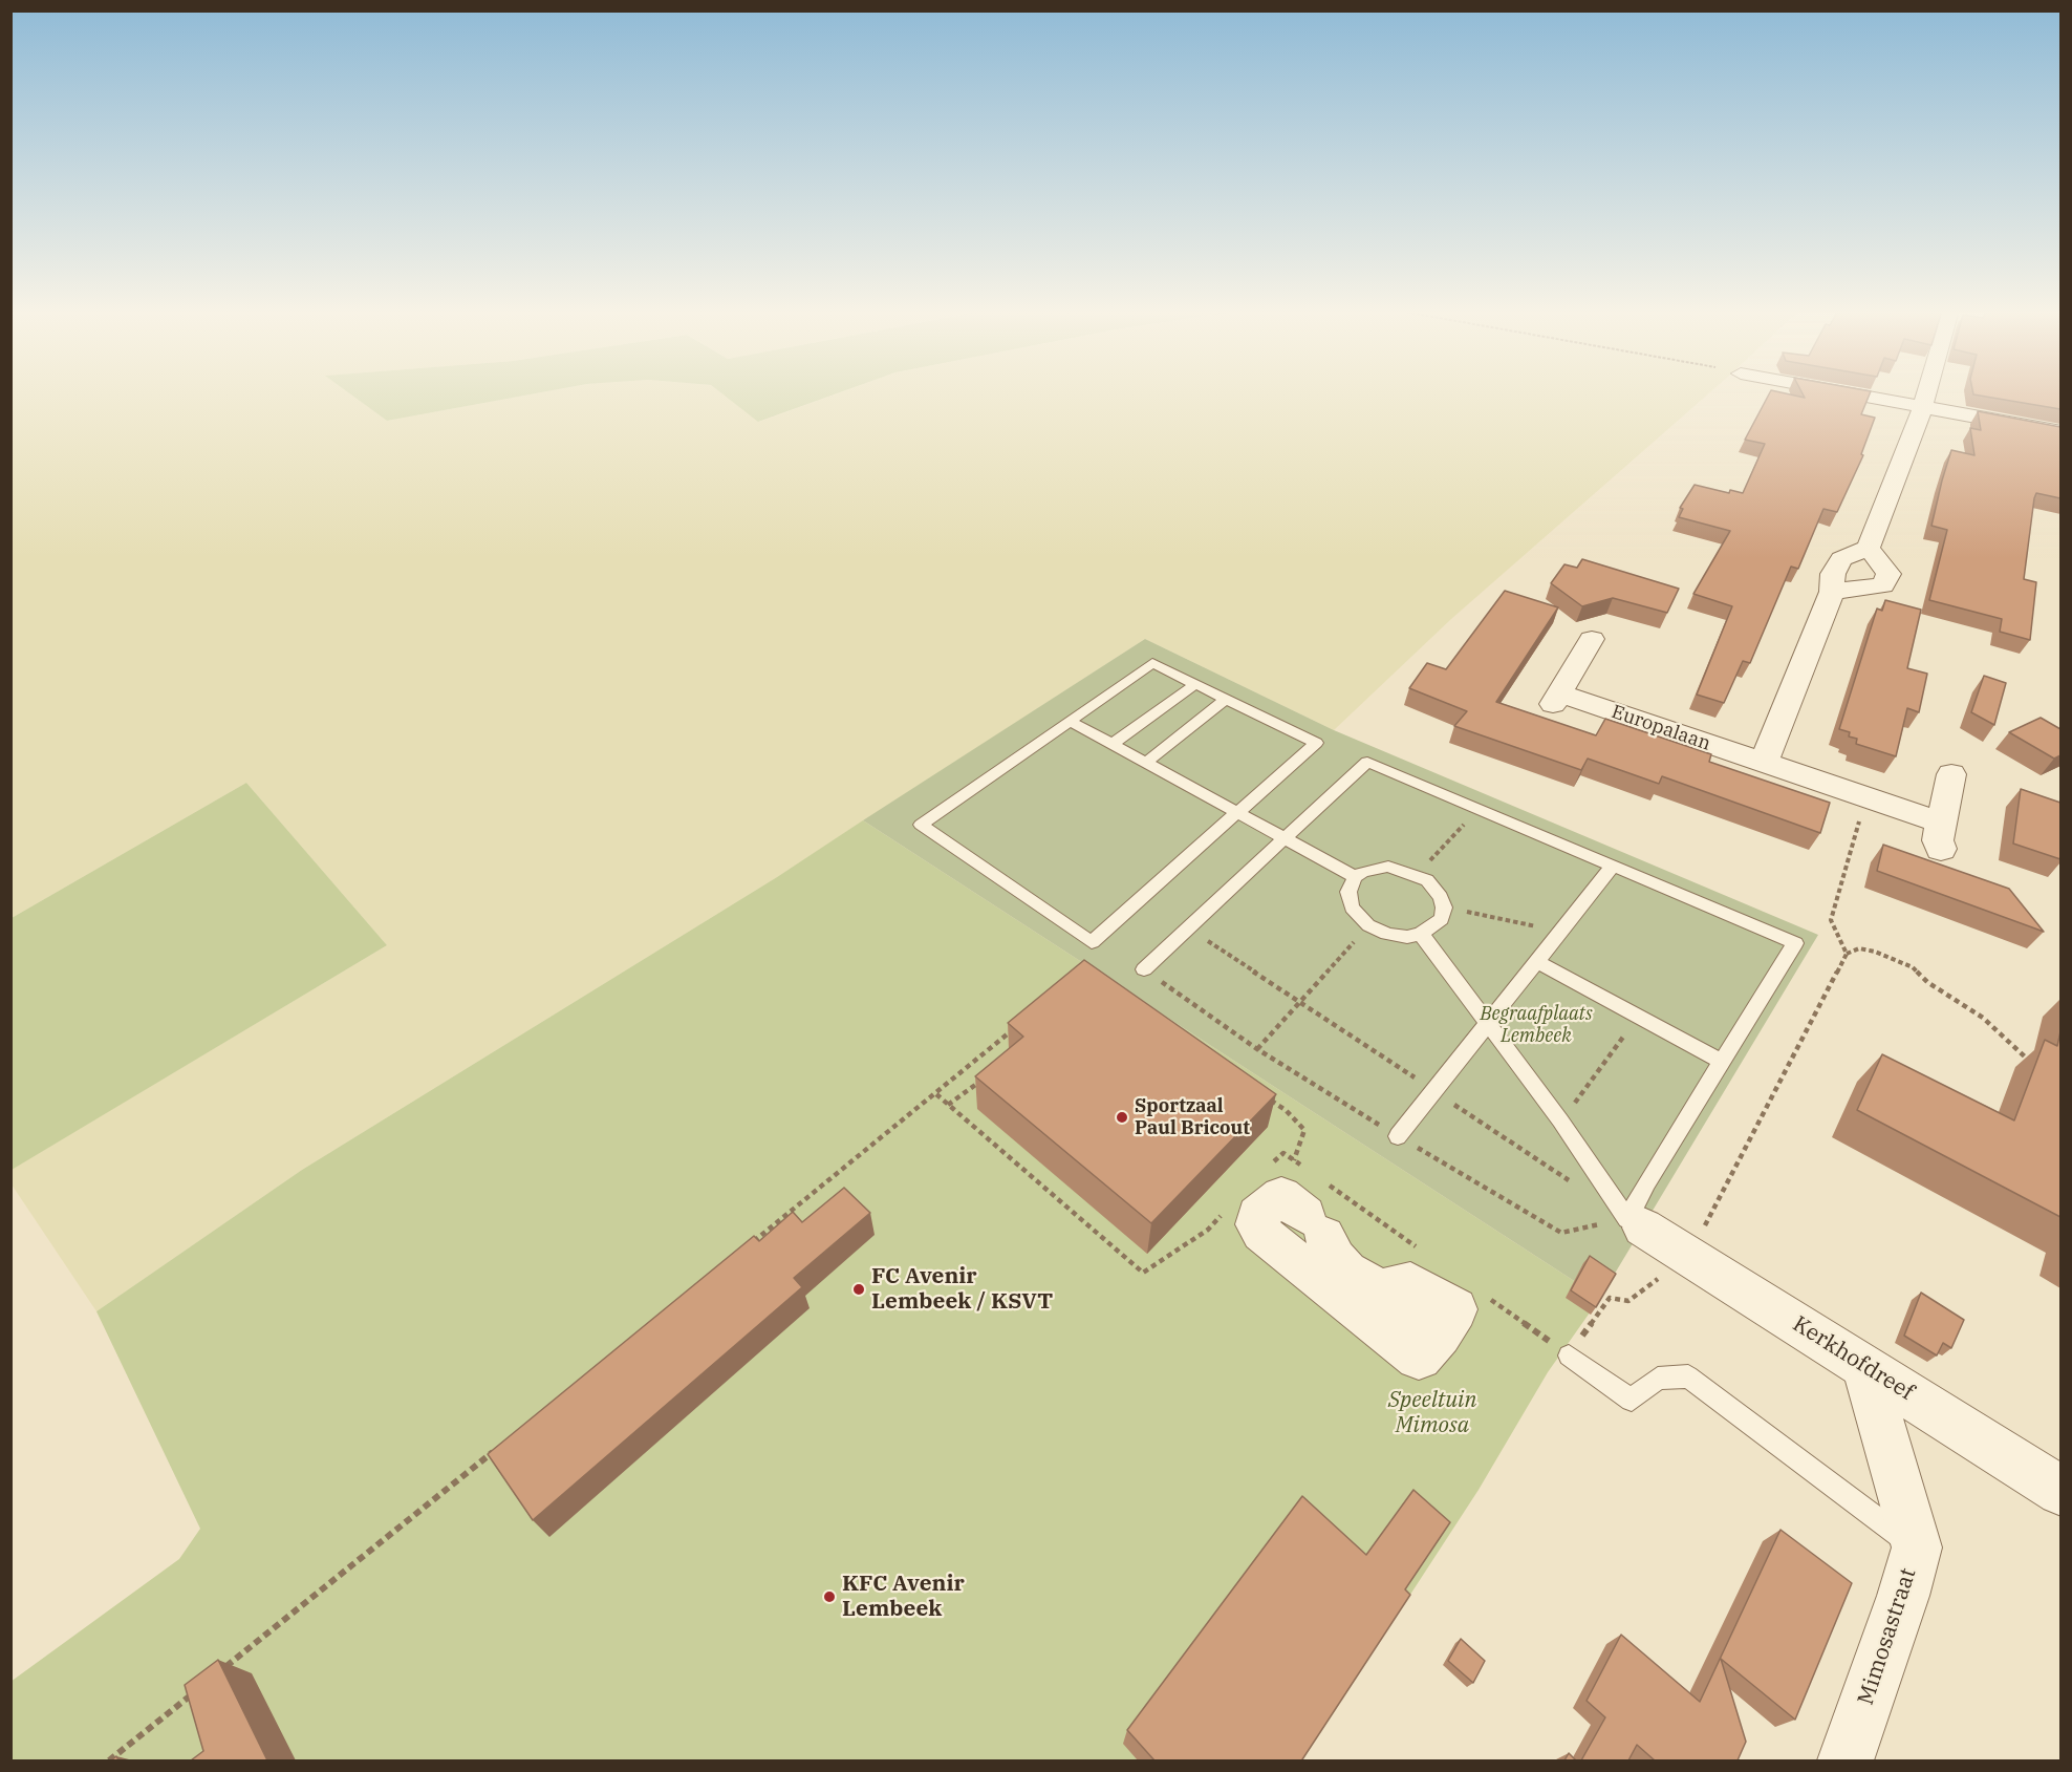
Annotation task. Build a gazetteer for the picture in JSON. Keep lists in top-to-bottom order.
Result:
{
  "streets": {
    "street": ["Europalaan", "Kerkhofdreef", "Mimosastraat"]
  },
  "crossings": [
    ["Kerkhofdreef", "Mimosastraat"]
  ],
  "parks": ["Begraafplaats Lembeek", "Speeltuin Mimosa"],
  "places": ["Sportzaal Paul Bricout", "FC Avenir Lembeek / KSVT", "KFC Avenir Lembeek"]
}
